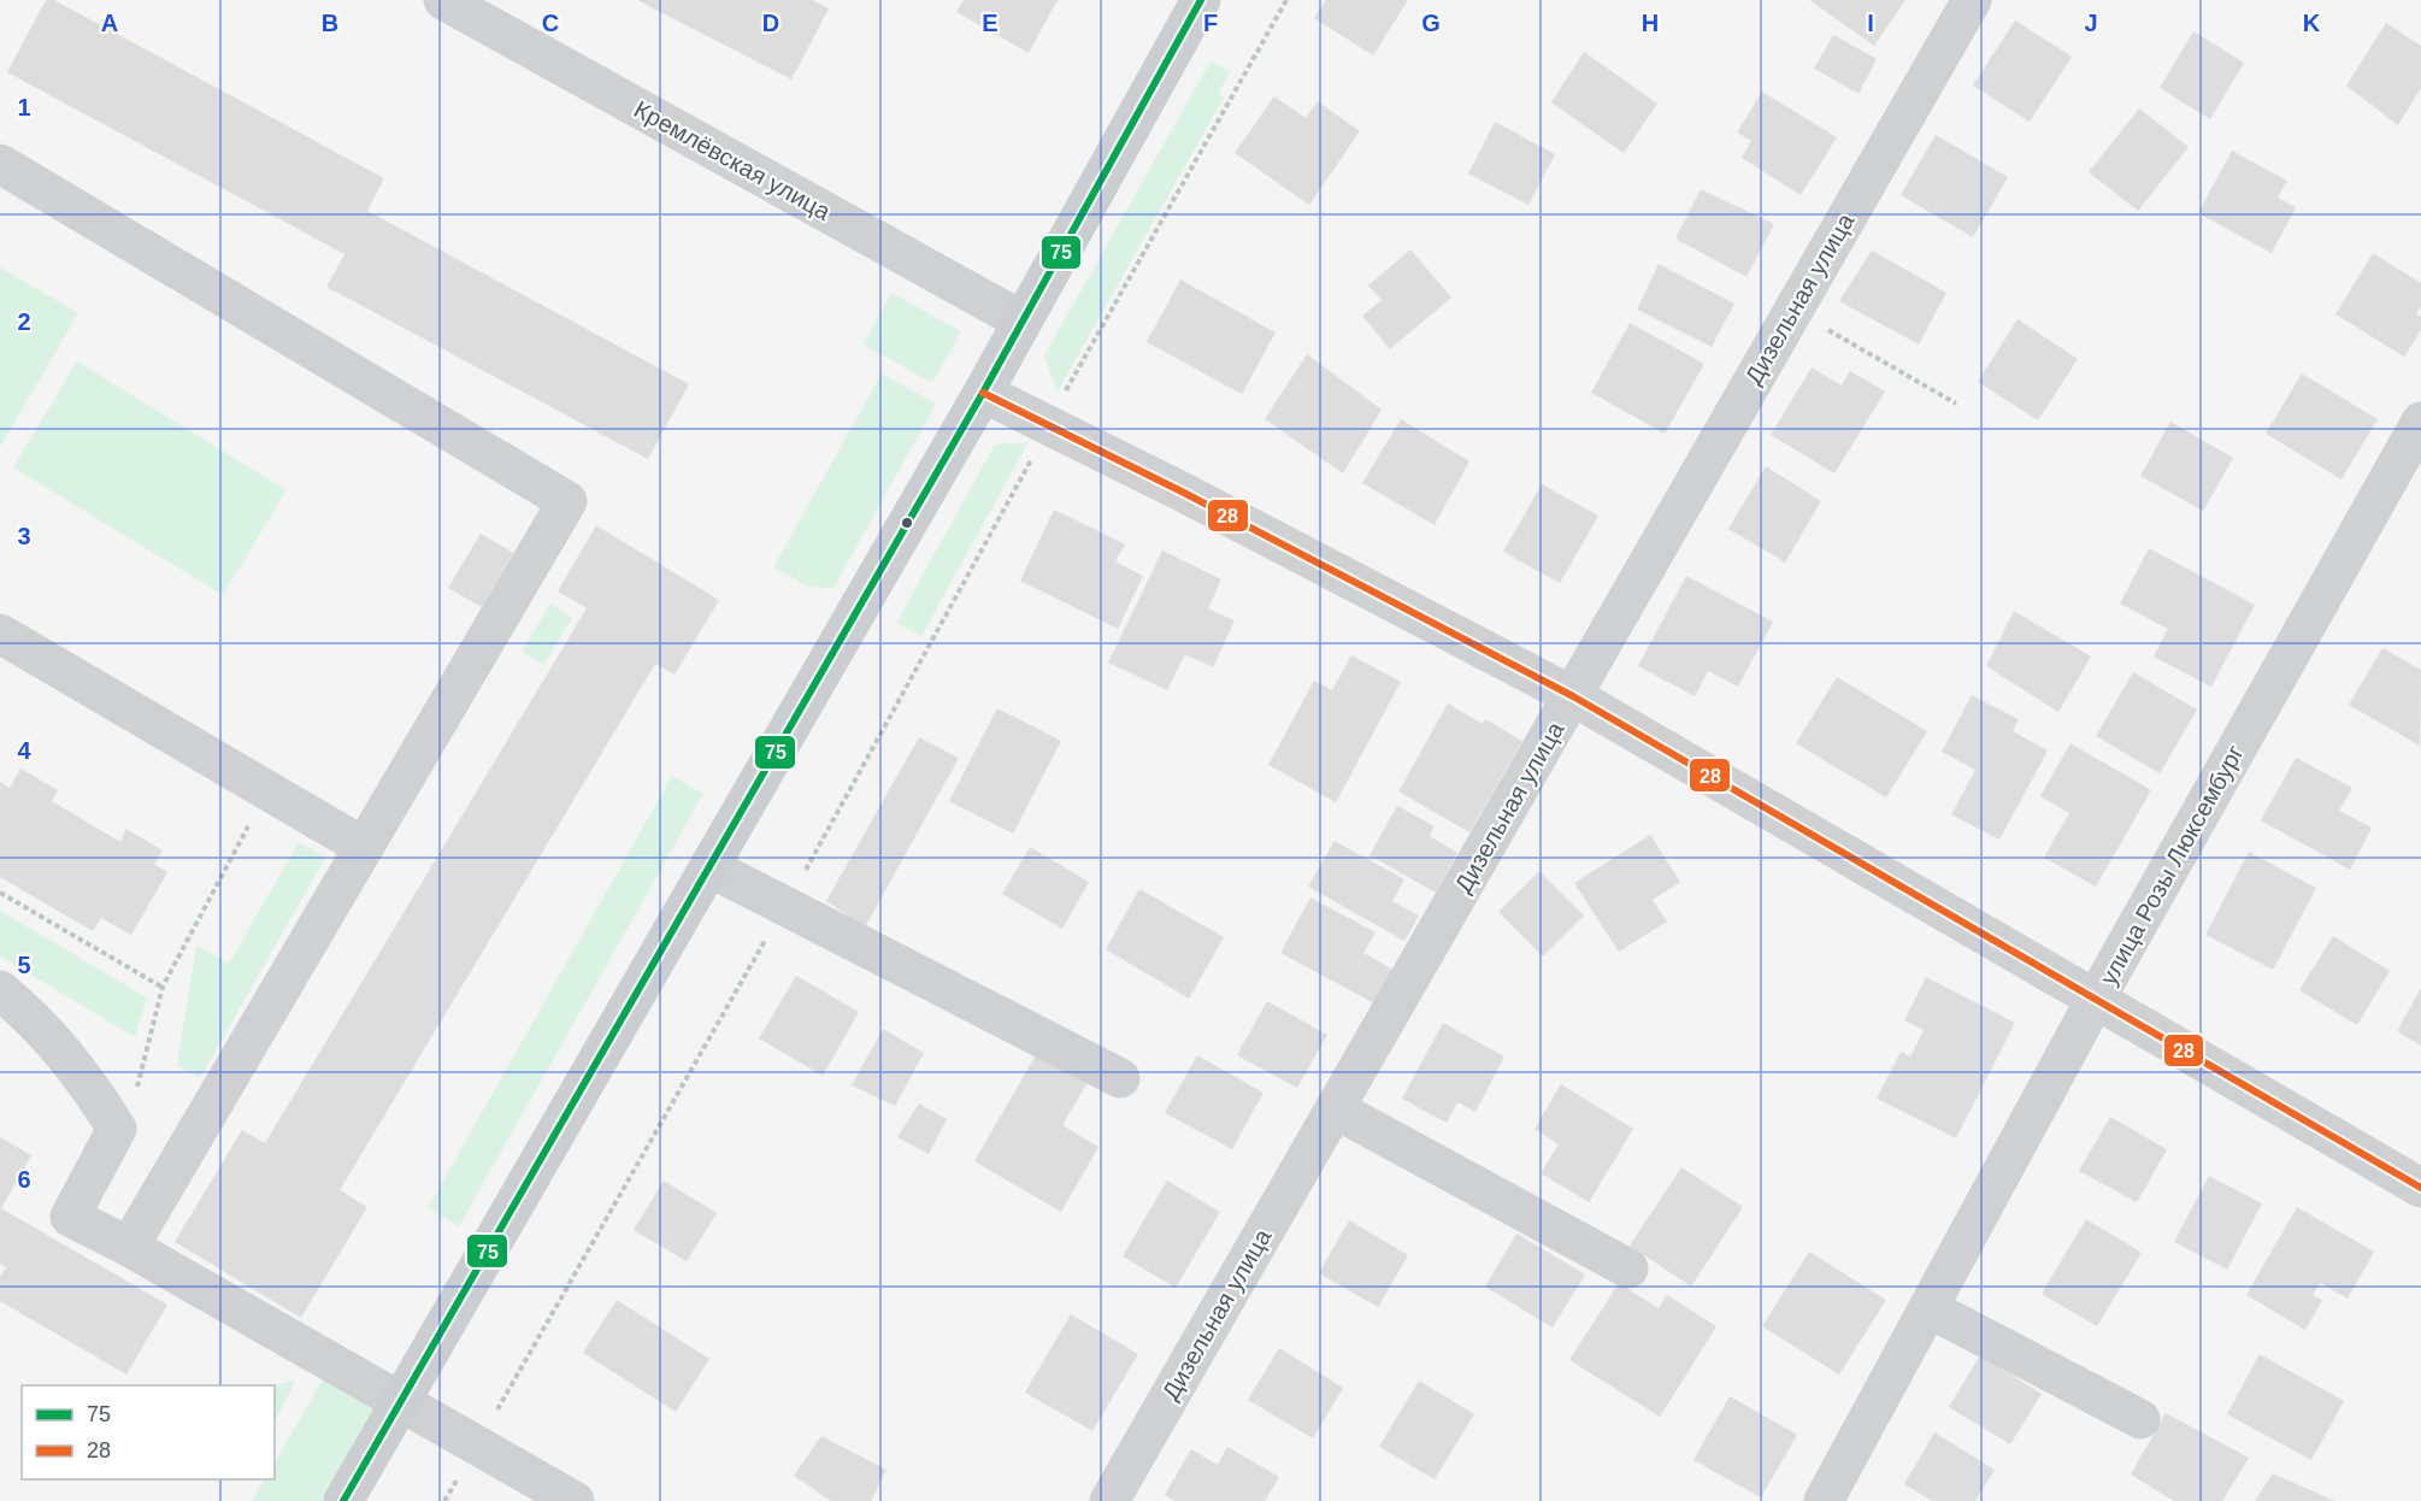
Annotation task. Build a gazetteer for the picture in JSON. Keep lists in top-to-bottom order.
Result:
{
  "streets": {
    "street": ["Кремлёвская улица", "Дизельная улица", "улица Розы Люксембург"]
  },
  "lines": ["transit line 75", "transit line 28"],
  "legend": ["75", "28"],
  "grid": {
    "columns": [
      "A",
      "B",
      "C",
      "D",
      "E",
      "F",
      "G",
      "H",
      "I",
      "J",
      "K"
    ],
    "rows": [
      "1",
      "2",
      "3",
      "4",
      "5",
      "6"
    ]
  }
}
